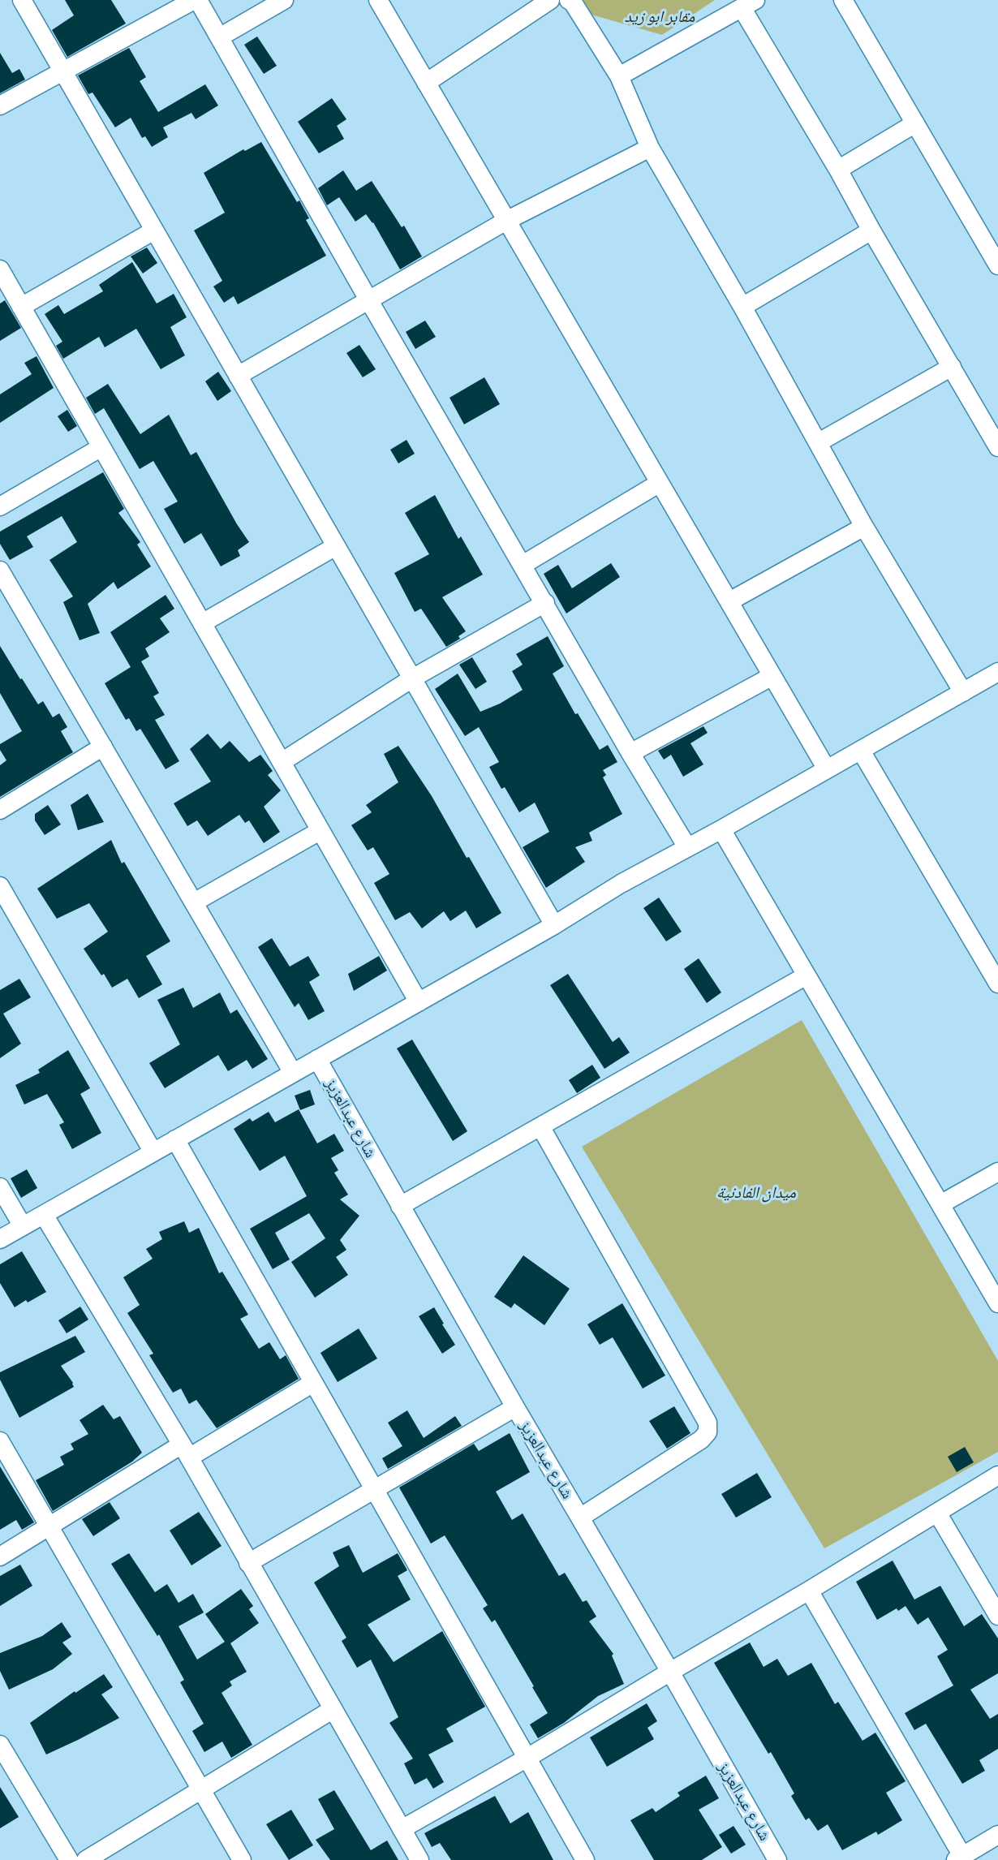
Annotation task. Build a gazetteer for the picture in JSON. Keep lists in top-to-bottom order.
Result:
{
  "streets": {
    "street": ["شارع عبدالعزيز"]
  },
  "parks": ["مقابر ابو زيد", "ميدان الفادنية"]
}
